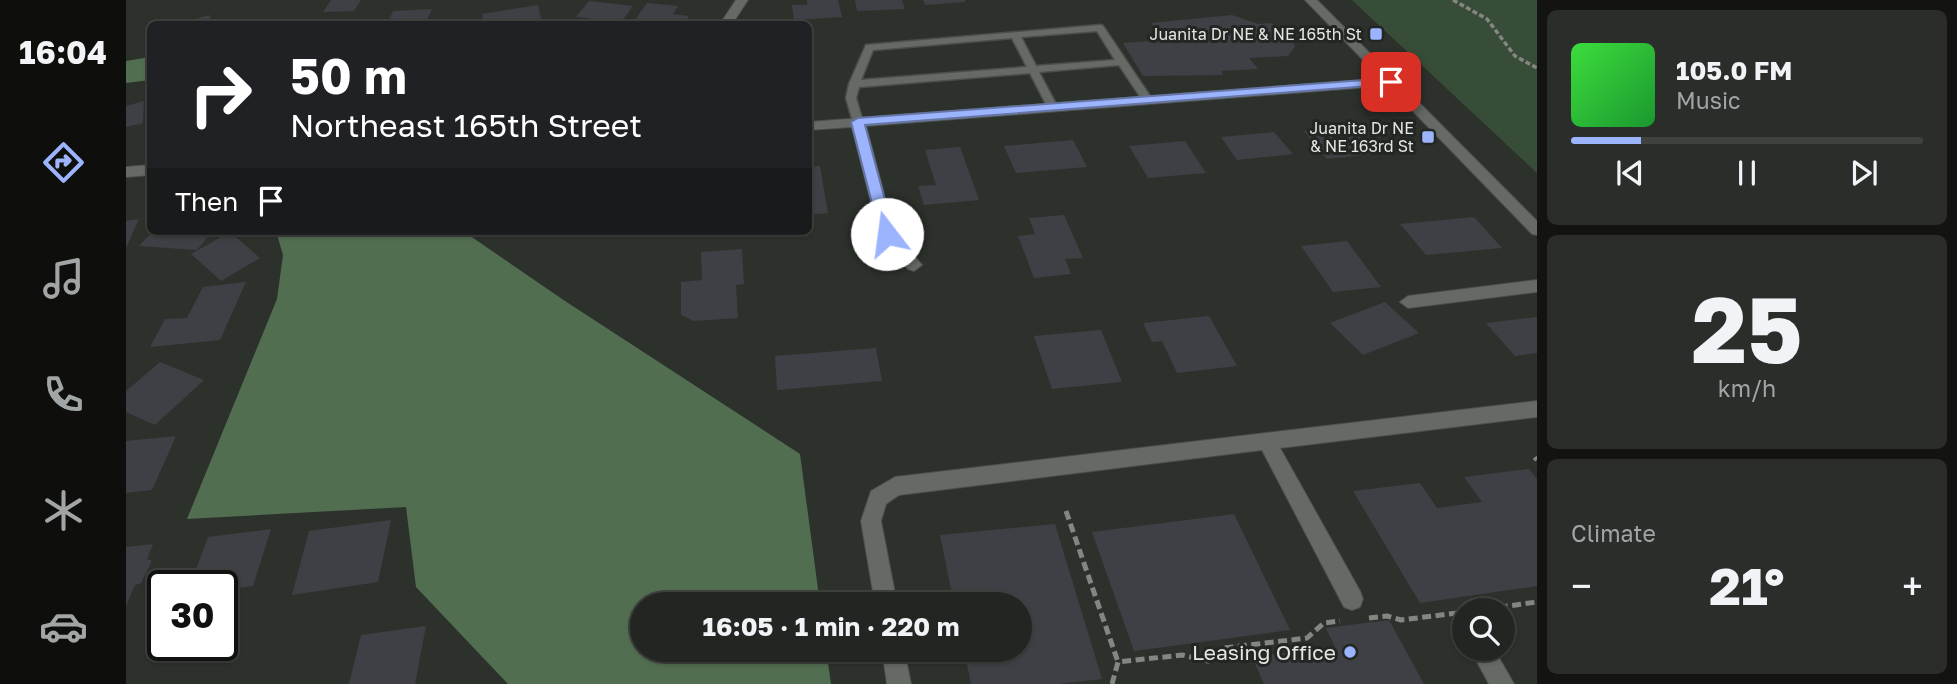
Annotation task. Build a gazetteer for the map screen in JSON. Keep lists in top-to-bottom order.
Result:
{
  "places": {
    "transit": ["Juanita Dr NE & NE 165th St", "Juanita Dr NE & NE 163rd St"],
    "other": ["Leasing Office"]
  },
  "page": {
    "tabs": "16:04",
    "turn": ["50 m", "Northeast 165th Street"],
    "song": ["105.0 FM", "Music"],
    "then": "Then",
    "tile": [
      ["25", "km/h"],
      "Climate"
    ],
    "heat": ["−", "21°", "+"],
    "limit": "30",
    "trip": "16:05 · 1 min · 220 m"
  }
}
